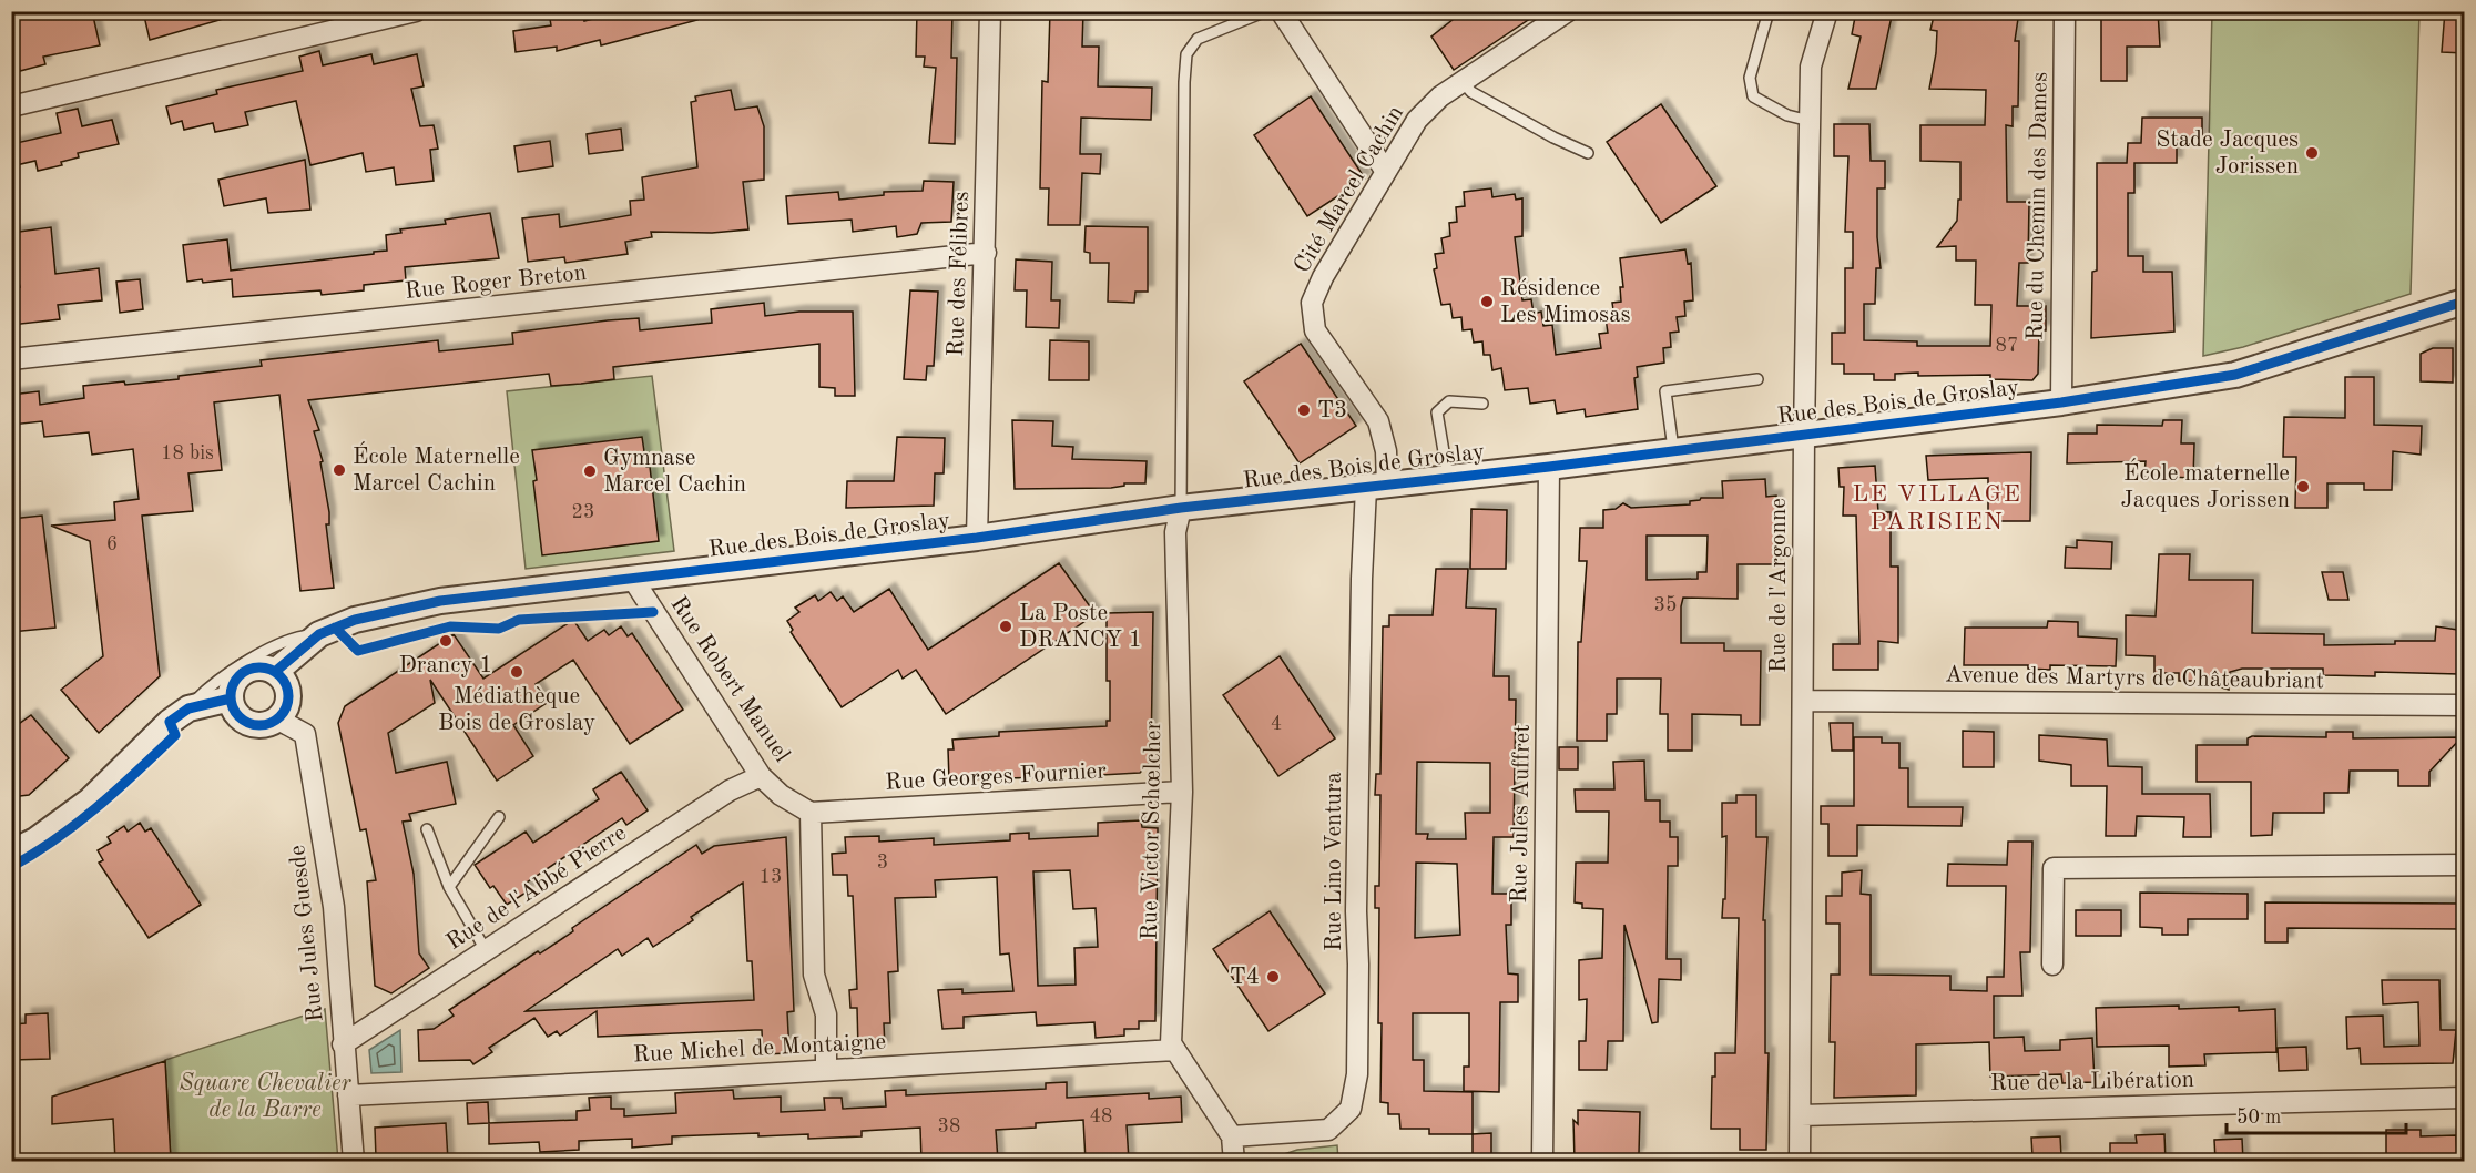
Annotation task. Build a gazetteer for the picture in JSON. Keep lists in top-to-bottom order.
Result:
{
  "streets": {
    "street": [
      "Cité Marcel Cachin",
      "Rue du Chemin des Dames",
      "Rue des Félibres",
      "Rue Roger Breton",
      "Rue des Bois de Groslay",
      "Rue de l'Argonne",
      "Avenue des Martyrs de Châteaubriant",
      "Rue Robert Manuel",
      "Rue Georges Fournier",
      "Rue Jules Auffret",
      "Rue Victor Schœlcher",
      "Rue Lino Ventura",
      "Rue de l'Abbé Pierre",
      "Rue Jules Guesde",
      "Rue Michel de Montaigne",
      "Rue de la Libération"
    ]
  },
  "crossings": [
    ["Cité Marcel Cachin", "Rue des Bois de Groslay"],
    ["Cité Marcel Cachin", "Rue Lino Ventura"],
    ["Rue du Chemin des Dames", "Rue des Bois de Groslay"],
    ["Rue des Félibres", "Rue Roger Breton"],
    ["Rue des Félibres", "Rue des Bois de Groslay"],
    ["Rue des Bois de Groslay", "Rue de l'Argonne"],
    ["Rue des Bois de Groslay", "Rue Robert Manuel"],
    ["Rue des Bois de Groslay", "Rue Jules Auffret"],
    ["Rue des Bois de Groslay", "Rue Victor Schœlcher"],
    ["Rue des Bois de Groslay", "Rue Lino Ventura"],
    ["Rue des Bois de Groslay", "Rue Jules Guesde"],
    ["Rue de l'Argonne", "Avenue des Martyrs de Châteaubriant"],
    ["Rue de l'Argonne", "Rue de la Libération"],
    ["Rue Robert Manuel", "Rue Georges Fournier"],
    ["Rue Robert Manuel", "Rue de l'Abbé Pierre"],
    ["Rue Georges Fournier", "Rue Victor Schœlcher"],
    ["Rue Victor Schœlcher", "Rue Lino Ventura"],
    ["Rue Victor Schœlcher", "Rue Michel de Montaigne"],
    ["Rue de l'Abbé Pierre", "Rue Jules Guesde"],
    ["Rue Jules Guesde", "Rue Michel de Montaigne"]
  ],
  "districts": ["LE VILLAGE PARISIEN"],
  "parks": ["Square Chevalier de la Barre"],
  "places": [
    "Stade Jacques Jorissen",
    "Résidence Les Mimosas",
    "T3",
    "École Maternelle Marcel Cachin",
    "Gymnase Marcel Cachin",
    "École maternelle Jacques Jorissen",
    "La Poste DRANCY 1",
    "Drancy 1",
    "Médiathèque Bois de Groslay",
    "T4"
  ],
  "house_numbers": [
    "87",
    "18 bis",
    "23",
    "6",
    "35",
    "4",
    "3",
    "13",
    "48",
    "38"
  ],
  "scale_bar": "50 m"
}
